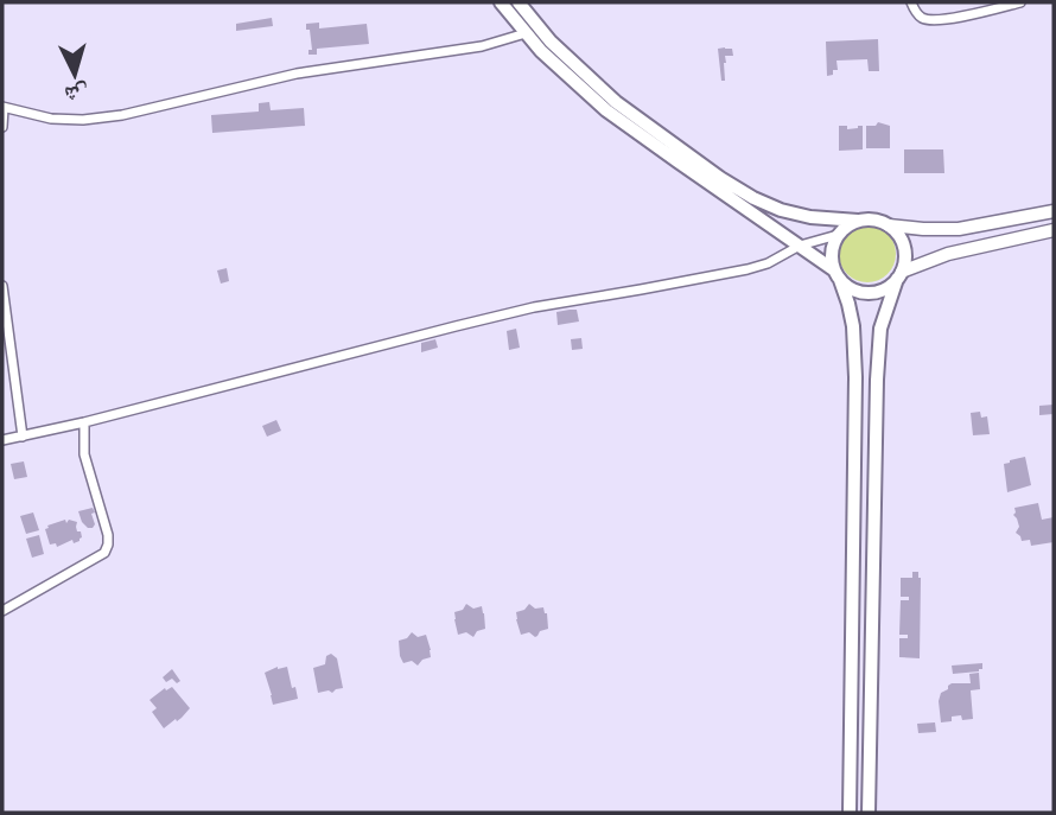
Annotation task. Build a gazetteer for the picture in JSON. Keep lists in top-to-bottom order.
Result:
{
  "north": "bottom"
}
